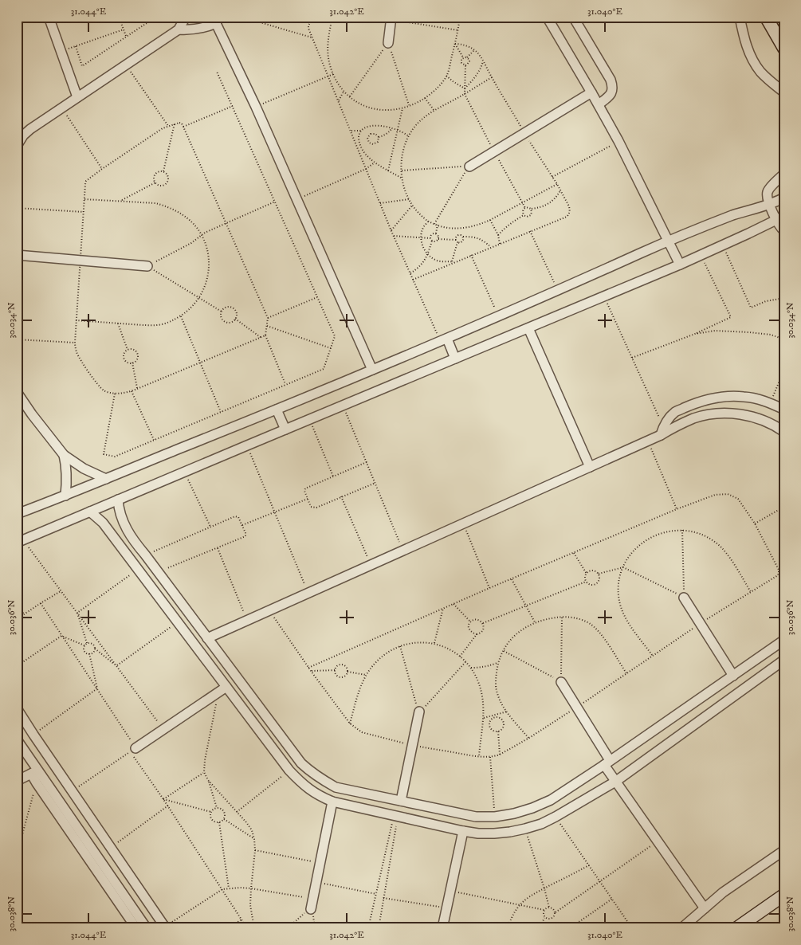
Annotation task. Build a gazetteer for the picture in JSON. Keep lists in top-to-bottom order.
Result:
{
  "coordinates": [
    "31.044°E",
    "31.042°E",
    "31.040°E",
    "30.034°N",
    "30.036°N",
    "30.038°N"
  ]
}
